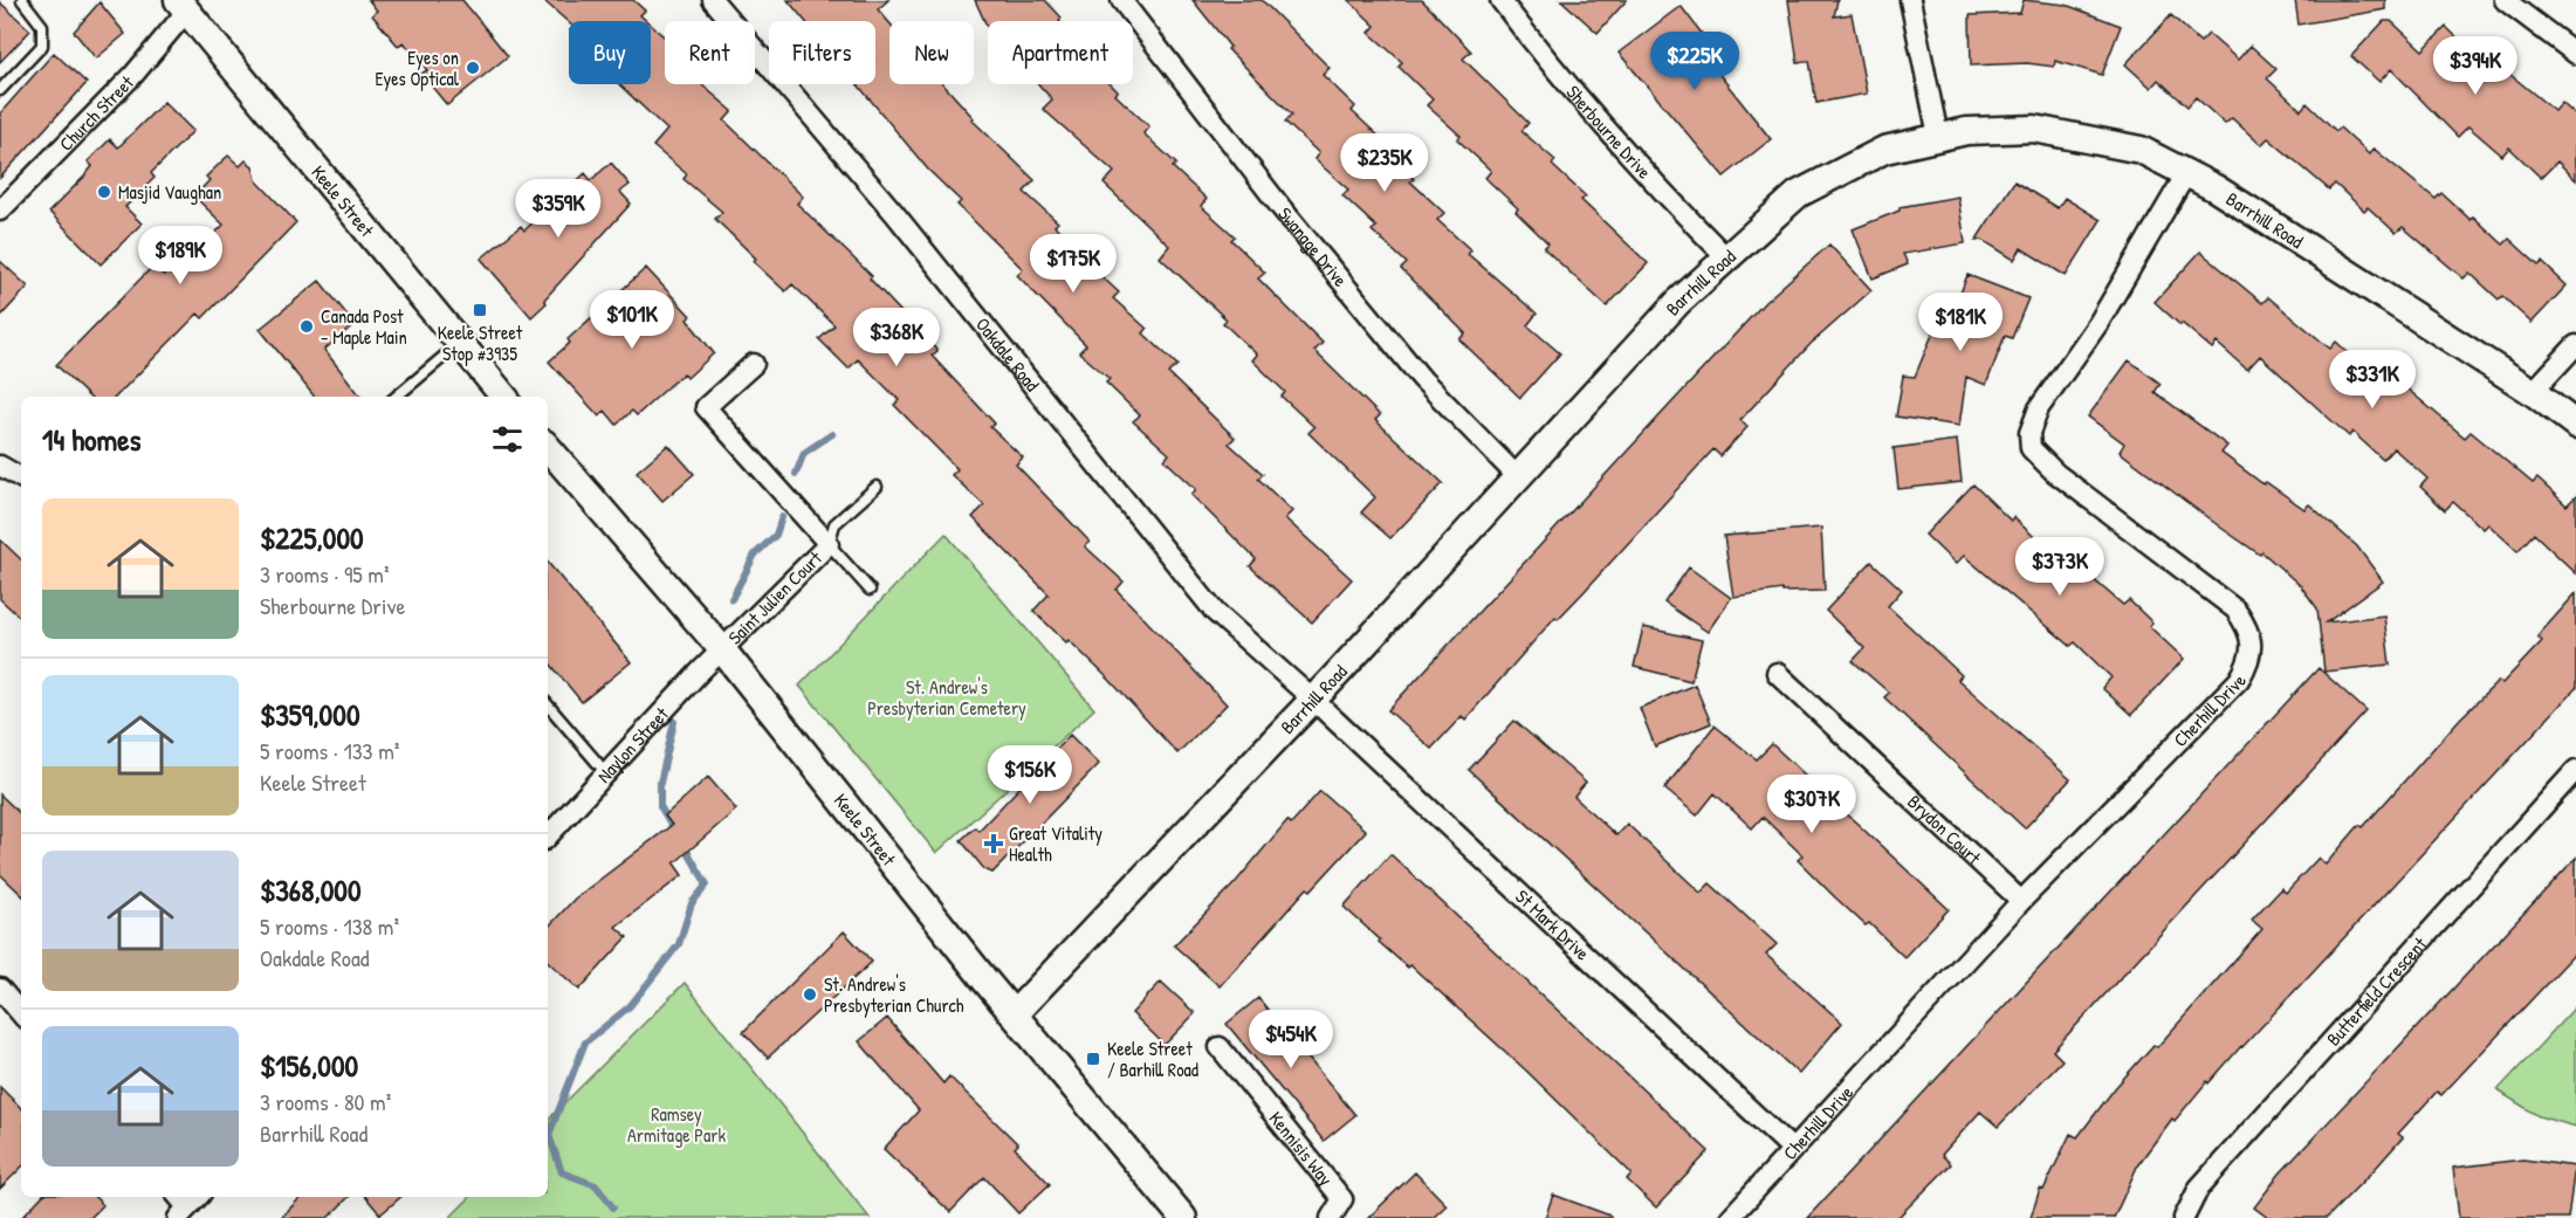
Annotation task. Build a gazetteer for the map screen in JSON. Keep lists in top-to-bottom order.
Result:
{
  "streets": {
    "street": [
      "Church Street",
      "Sherbourne Drive",
      "Keele Street",
      "Barrhill Road",
      "Swanage Drive",
      "Oakdale Road",
      "Saint Julien Court",
      "Cherhill Drive",
      "Naylon Street",
      "Brydon Court",
      "St Mark Drive",
      "Butterfield Crescent",
      "Kennisis Way"
    ]
  },
  "crossings": [
    ["Church Street", "Keele Street"],
    ["Sherbourne Drive", "Barrhill Road"],
    ["Keele Street", "Barrhill Road"],
    ["Keele Street", "Saint Julien Court"],
    ["Keele Street", "Naylon Street"],
    ["Barrhill Road", "Swanage Drive"],
    ["Barrhill Road", "Oakdale Road"],
    ["Barrhill Road", "Cherhill Drive"],
    ["Barrhill Road", "St Mark Drive"],
    ["Oakdale Road", "St Mark Drive"],
    ["Saint Julien Court", "Naylon Street"],
    ["Cherhill Drive", "Brydon Court"],
    ["Cherhill Drive", "St Mark Drive"]
  ],
  "parks": ["St. Andrew's Presbyterian Cemetery", "Ramsey Armitage Park"],
  "places": {
    "other": [
      "Eyes on Eyes Optical",
      "Masjid Vaughan",
      "Canada Post - Maple Main",
      "St. Andrew's Presbyterian Church"
    ],
    "transit": ["Keele Street Stop #3935", "Keele Street / Barhill Road"],
    "health": ["Great Vitality Health"]
  },
  "page": {
    "chip": [
      "Buy",
      "Rent",
      "Filters",
      "New",
      "Apartment"
    ],
    "price": [
      "$225K",
      "$394K",
      "$235K",
      "$359K",
      "$189K",
      "$175K",
      "$101K",
      "$181K",
      "$368K",
      "$331K",
      "$373K",
      "$156K",
      "$307K",
      "$454K"
    ],
    "heading": "14 homes",
    "list": [
      {
        "name": "$225,000",
        "note": "3 rooms · 95 m² · Sherbourne Drive"
      },
      {
        "name": "$359,000",
        "note": "5 rooms · 133 m² · Keele Street"
      },
      {
        "name": "$368,000",
        "note": "5 rooms · 138 m² · Oakdale Road"
      },
      {
        "name": "$156,000",
        "note": "3 rooms · 80 m² · Barrhill Road"
      }
    ]
  }
}
